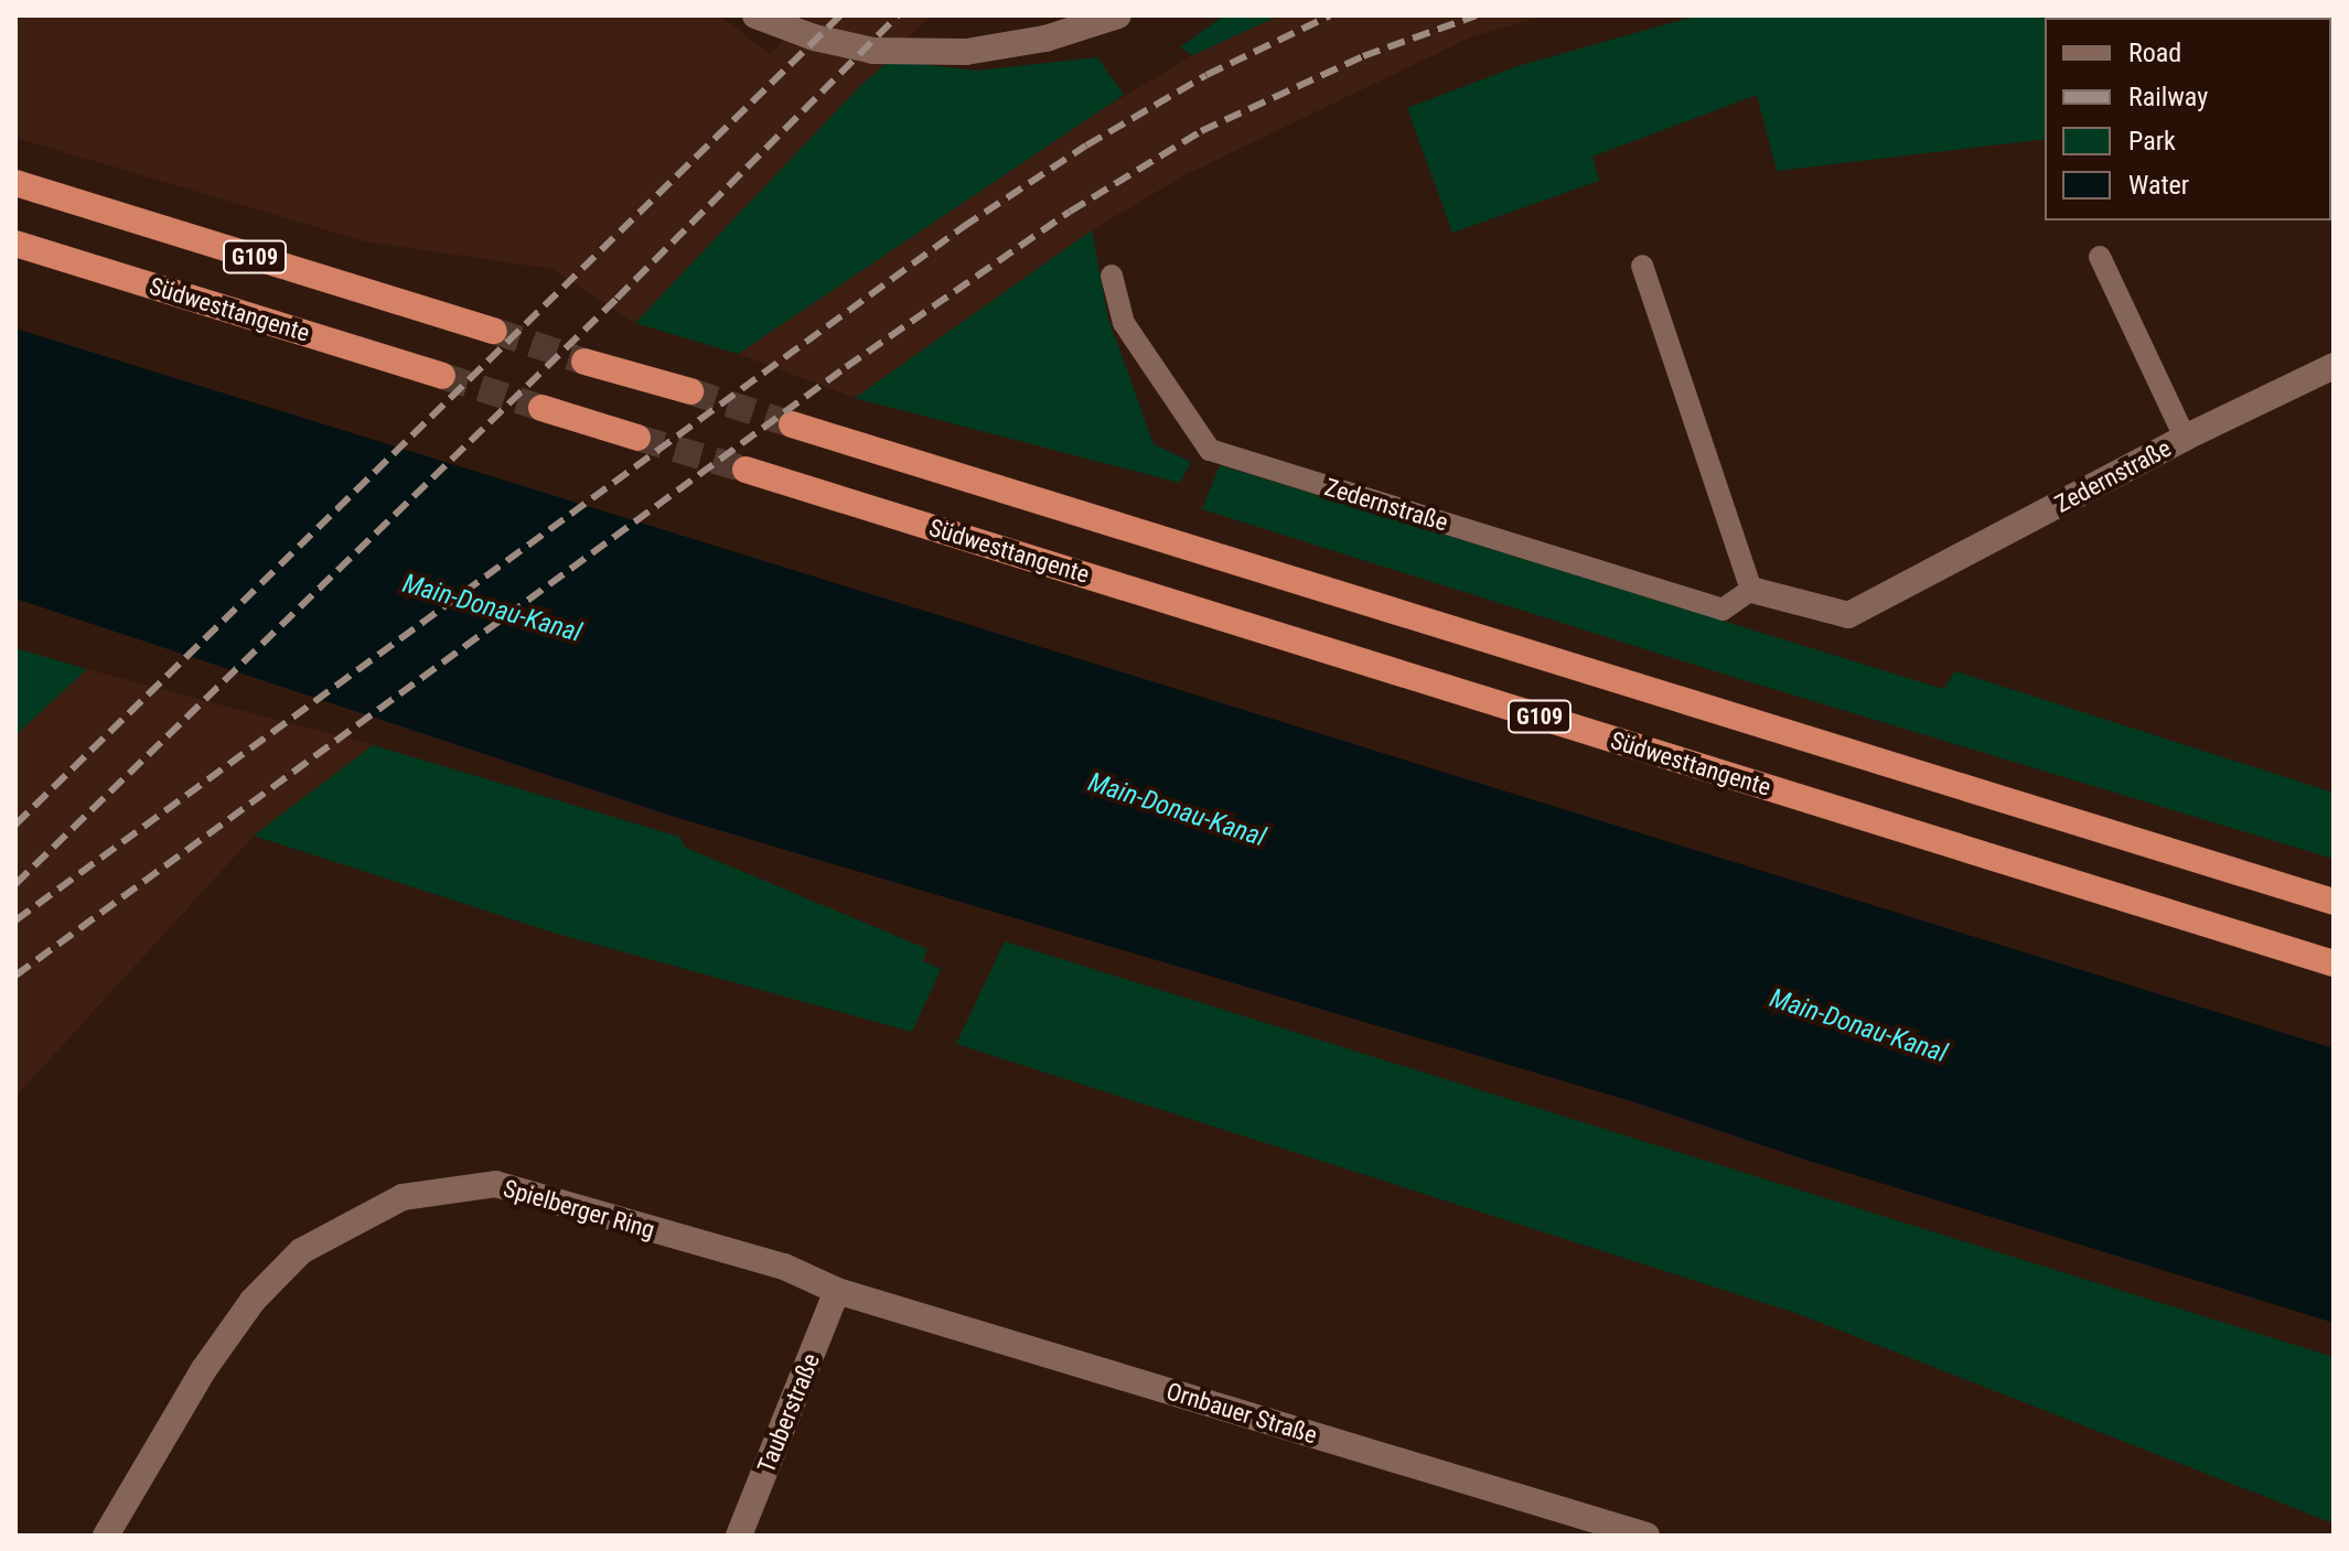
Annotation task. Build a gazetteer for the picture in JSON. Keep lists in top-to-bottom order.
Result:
{
  "streets": {
    "highway": ["G109", "Südwesttangente"],
    "street": [
      "Zedernstraße",
      "Spielberger Ring",
      "Tauberstraße",
      "Ornbauer Straße"
    ]
  },
  "crossings": [
    ["Spielberger Ring", "Tauberstraße"],
    ["Spielberger Ring", "Ornbauer Straße"],
    ["Tauberstraße", "Ornbauer Straße"]
  ],
  "water": ["Main-Donau-Kanal"],
  "legend": [
    "Road",
    "Railway",
    "Park",
    "Water"
  ]
}
